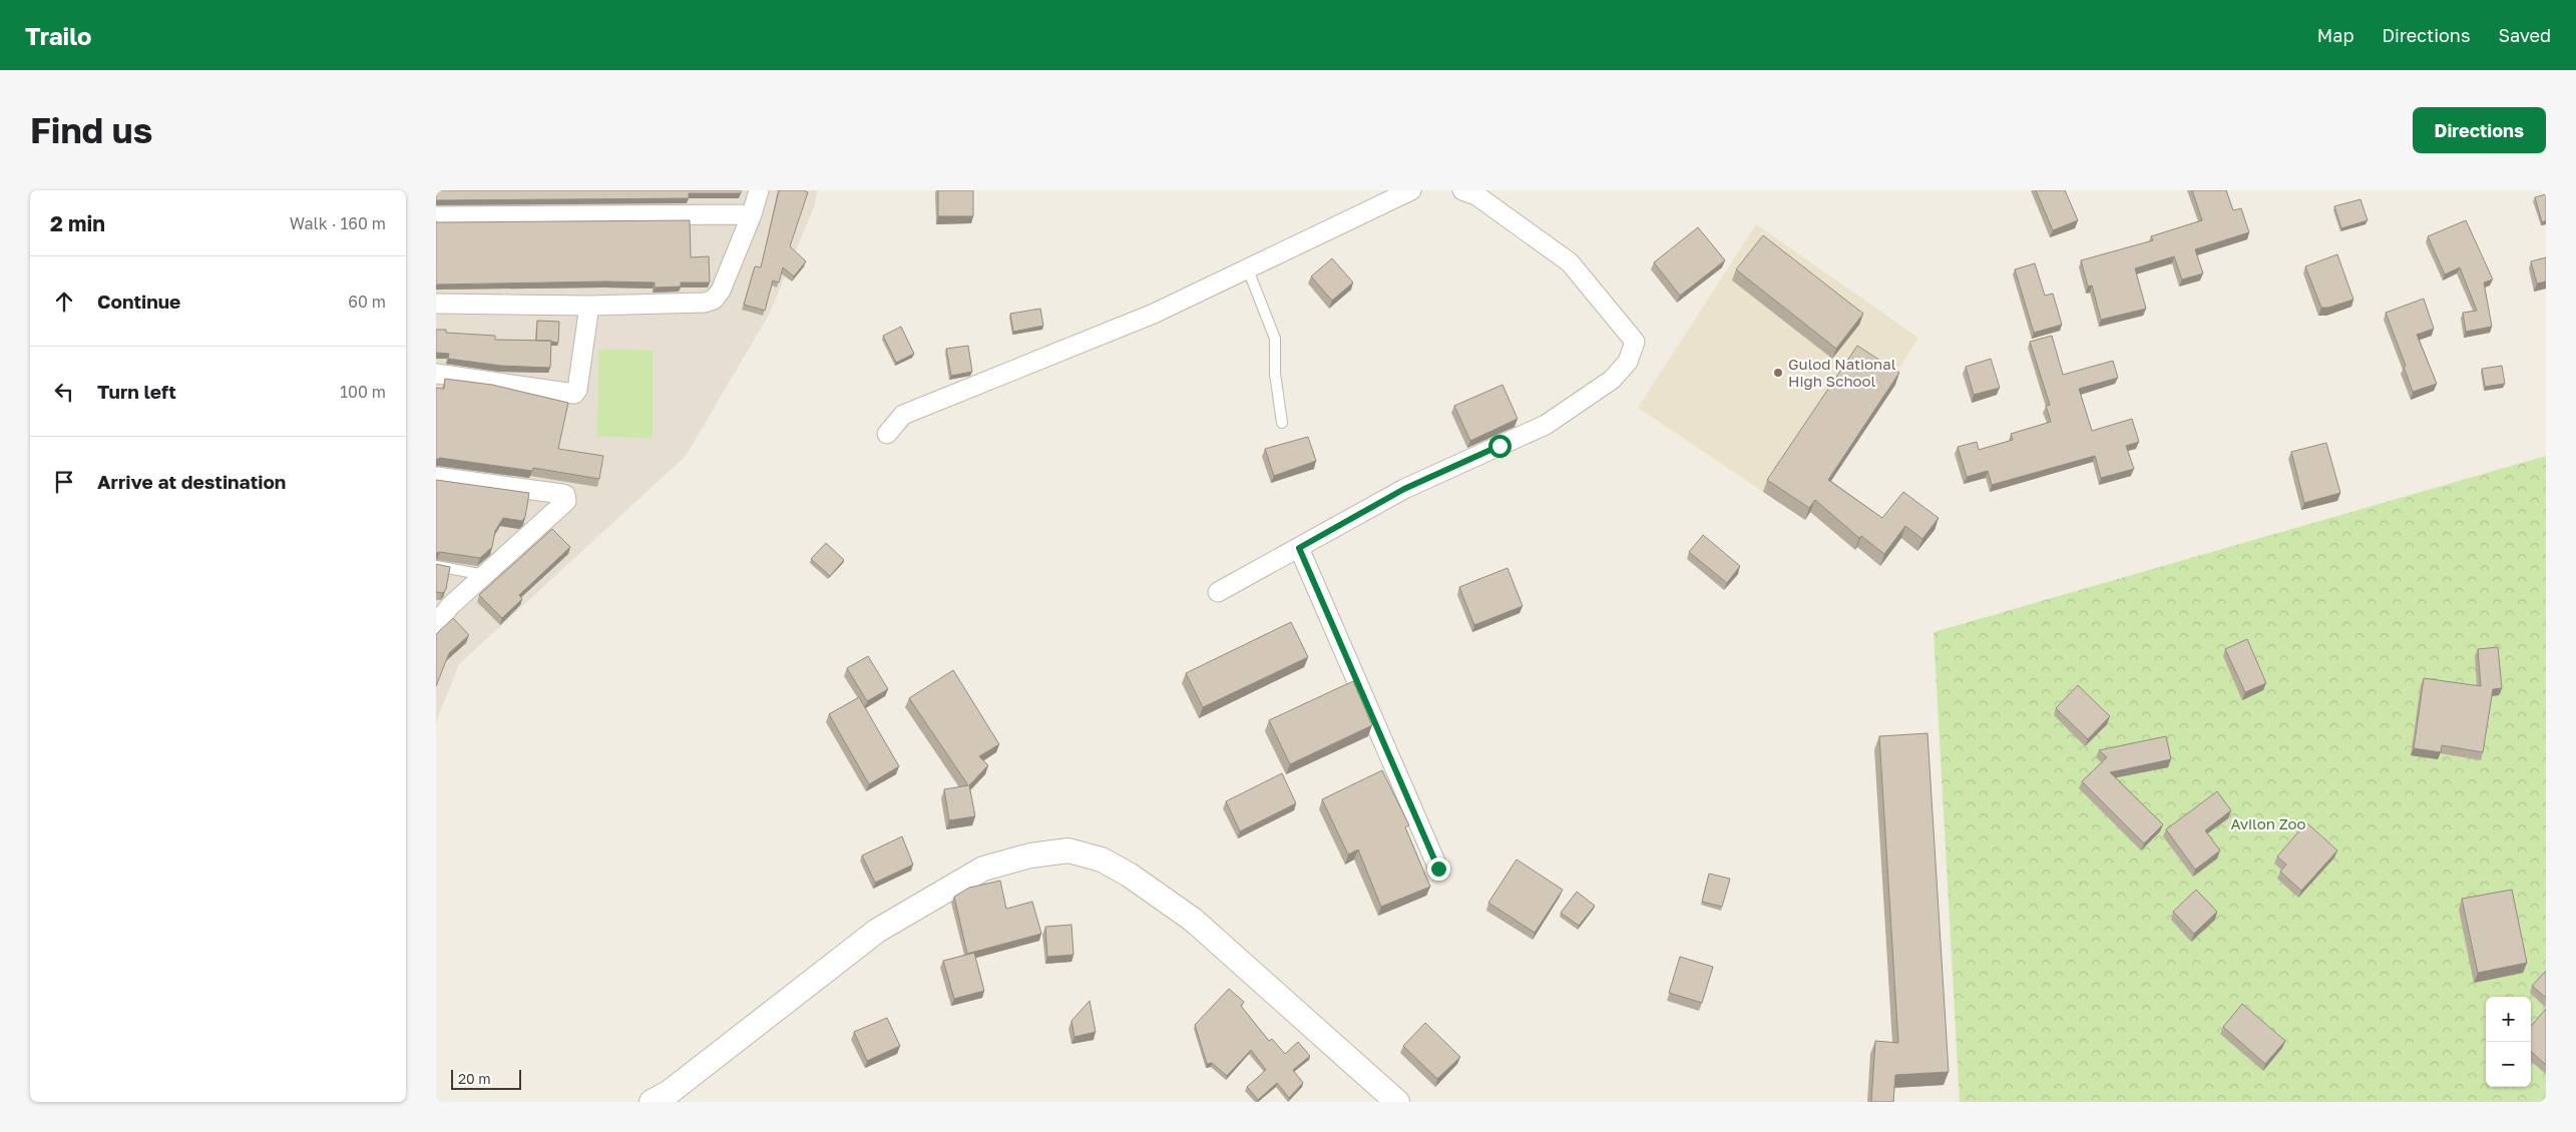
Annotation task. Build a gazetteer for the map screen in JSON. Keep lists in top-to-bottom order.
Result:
{
  "parks": ["Avilon Zoo"],
  "places": ["Gulod National High School"],
  "scale_bar": "20 m",
  "page": {
    "header": "Trailo",
    "nav": ["Map", "Directions", "Saved"],
    "buttons": "Directions",
    "title": "Find us",
    "heading": ["2 min", "Walk · 160 m"],
    "list": [
      ["Continue", "60 m"],
      ["Turn left", "100 m"],
      "Arrive at destination"
    ],
    "map_buttons": ["+", "−"],
    "scale": "20 m"
  }
}
